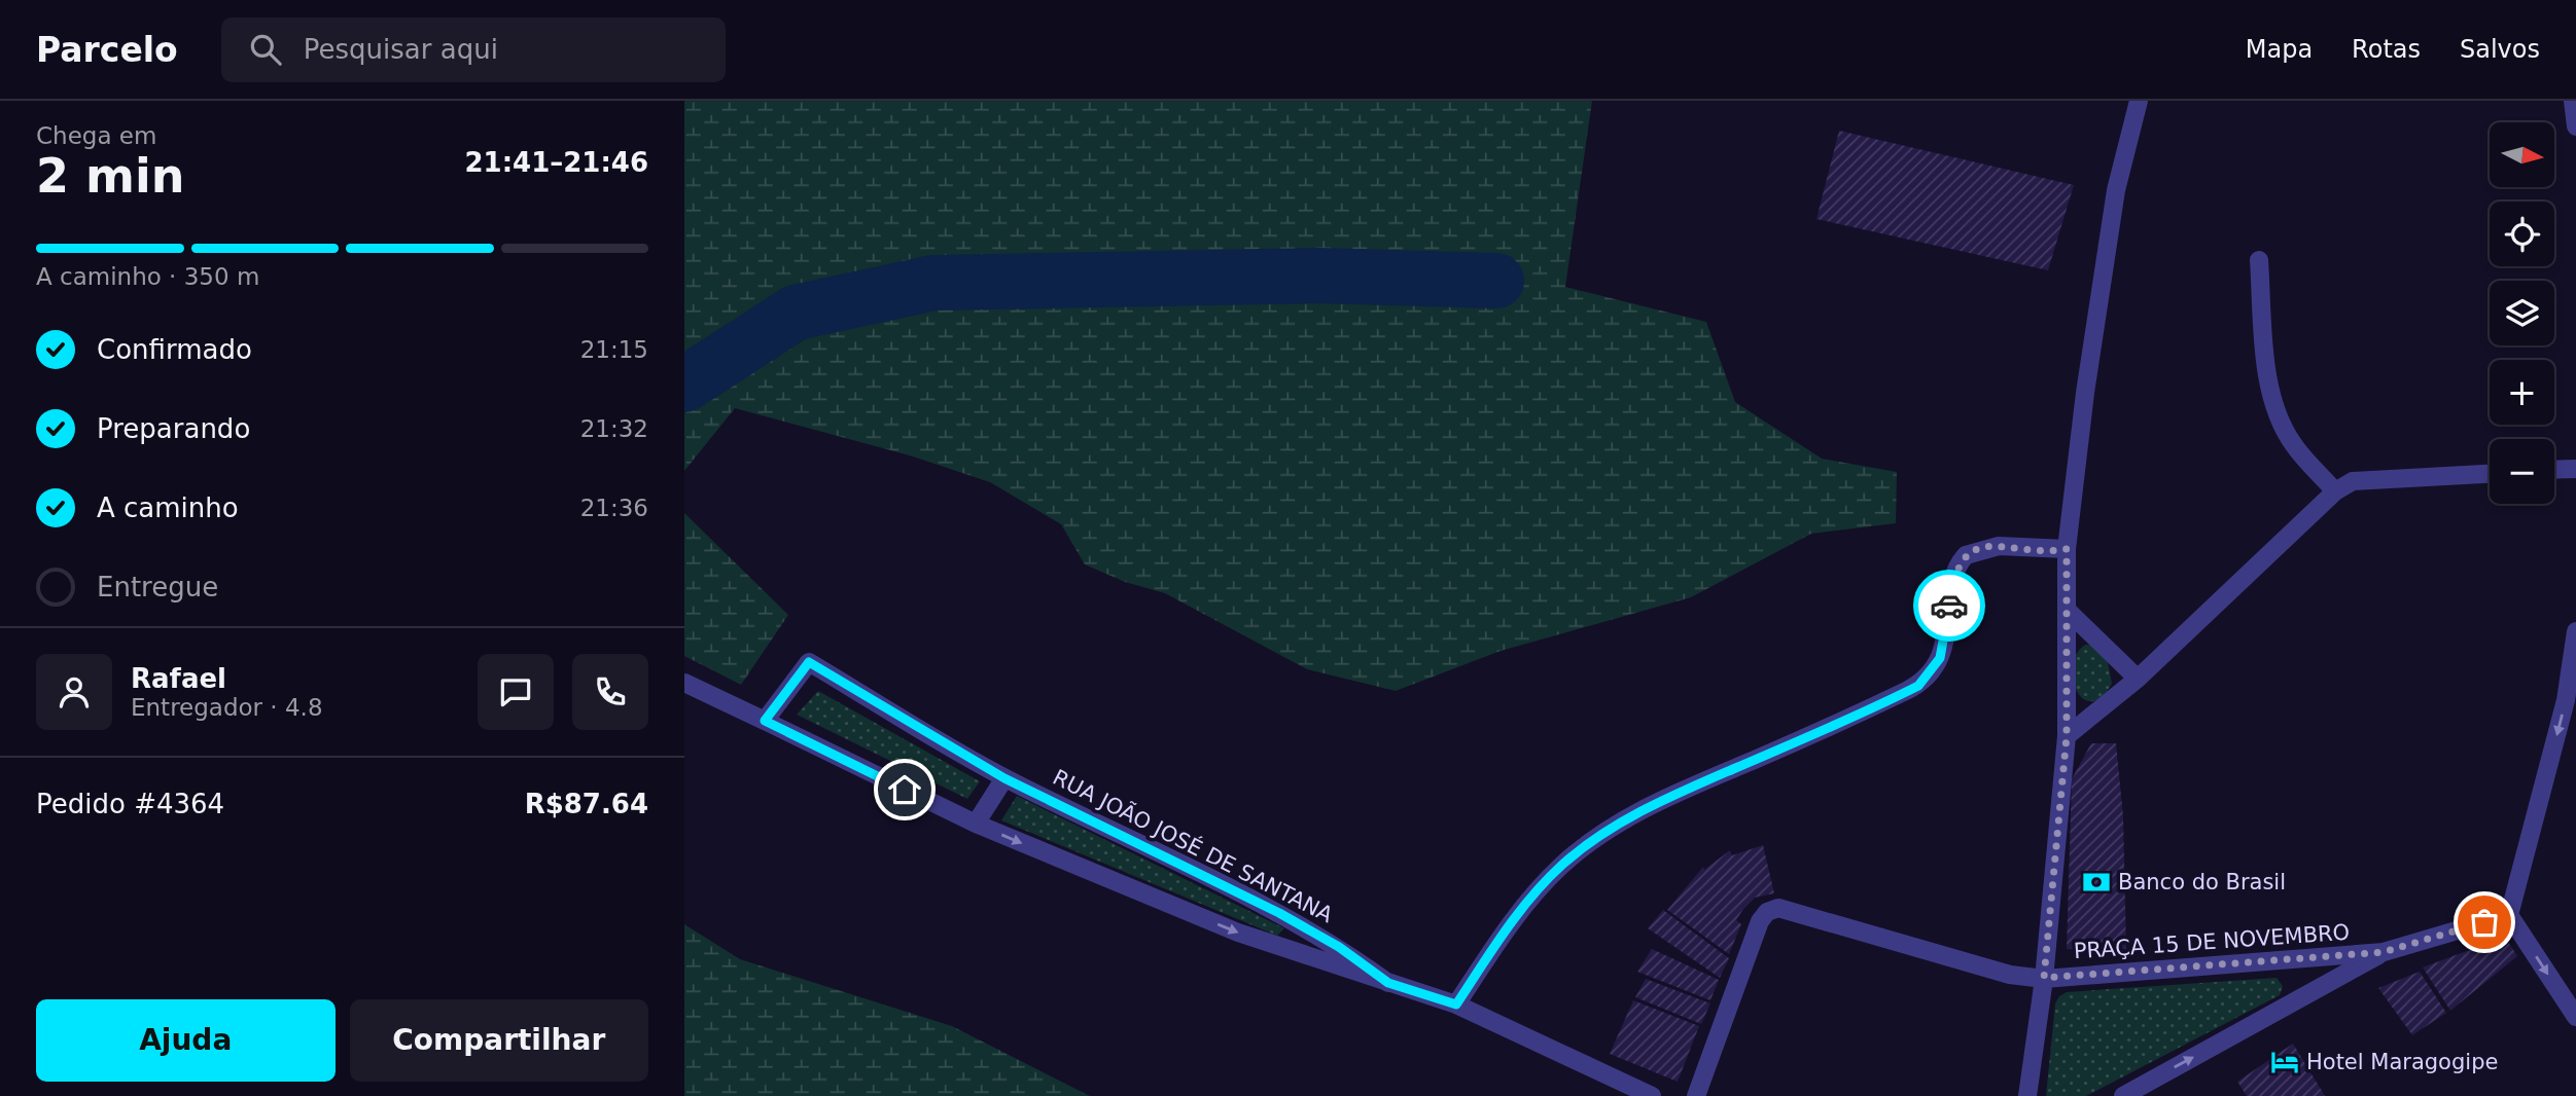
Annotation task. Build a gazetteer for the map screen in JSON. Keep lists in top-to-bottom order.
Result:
{
  "streets": {
    "street": ["RUA JOÃO JOSÉ DE SANTANA", "PRAÇA 15 DE NOVEMBRO"]
  },
  "places": {
    "bank": ["Banco do Brasil"],
    "hotel": ["Hotel Maragogipe"]
  },
  "north": "right",
  "page": {
    "header": "Parcelo",
    "search": "Pesquisar aqui",
    "nav": ["Mapa", "Rotas", "Salvos"],
    "heading": ["2 min", "Chega em", "21:41–21:46"],
    "panel": [
      "Rafael",
      "Entregador · 4.8",
      "Pedido #4364",
      "R$87.64"
    ],
    "map_buttons": ["+", "−"],
    "bar": "A caminho · 350 m",
    "list": [
      ["Confirmado", "21:15"],
      ["Preparando", "21:32"],
      ["A caminho", "21:36"],
      "Entregue"
    ],
    "buttons": ["Ajuda", "Compartilhar"]
  }
}
